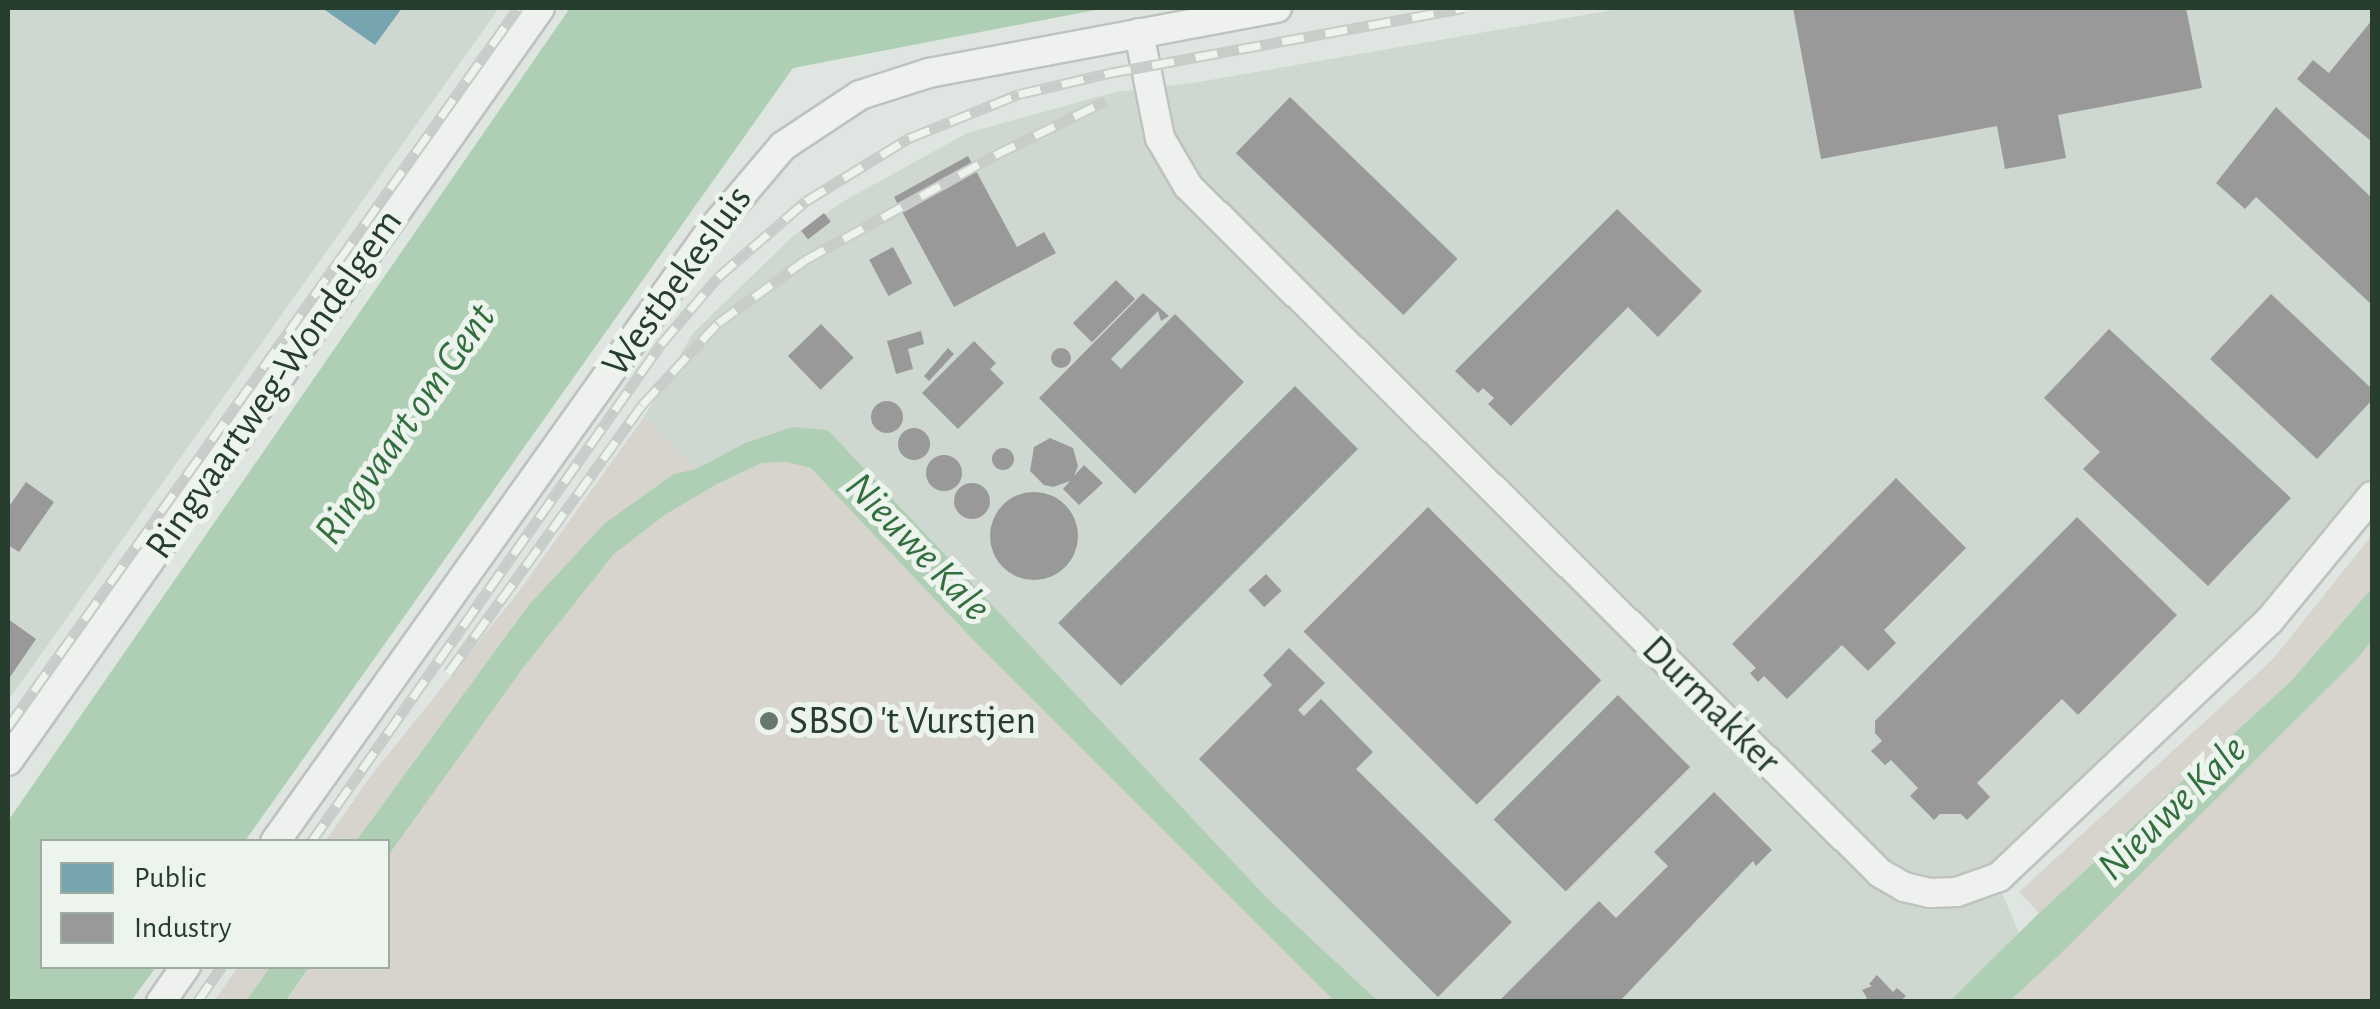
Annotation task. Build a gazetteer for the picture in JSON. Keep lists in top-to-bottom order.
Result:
{
  "streets": {
    "street": ["Westbekesluis", "Ringvaartweg-Wondelgem", "Durmakker"]
  },
  "crossings": [
    ["Westbekesluis", "Durmakker"]
  ],
  "water": ["Ringvaart om Gent", "Nieuwe Kale"],
  "places": ["SBSO 't Vurstjen"],
  "legend": ["Public", "Industry"]
}
